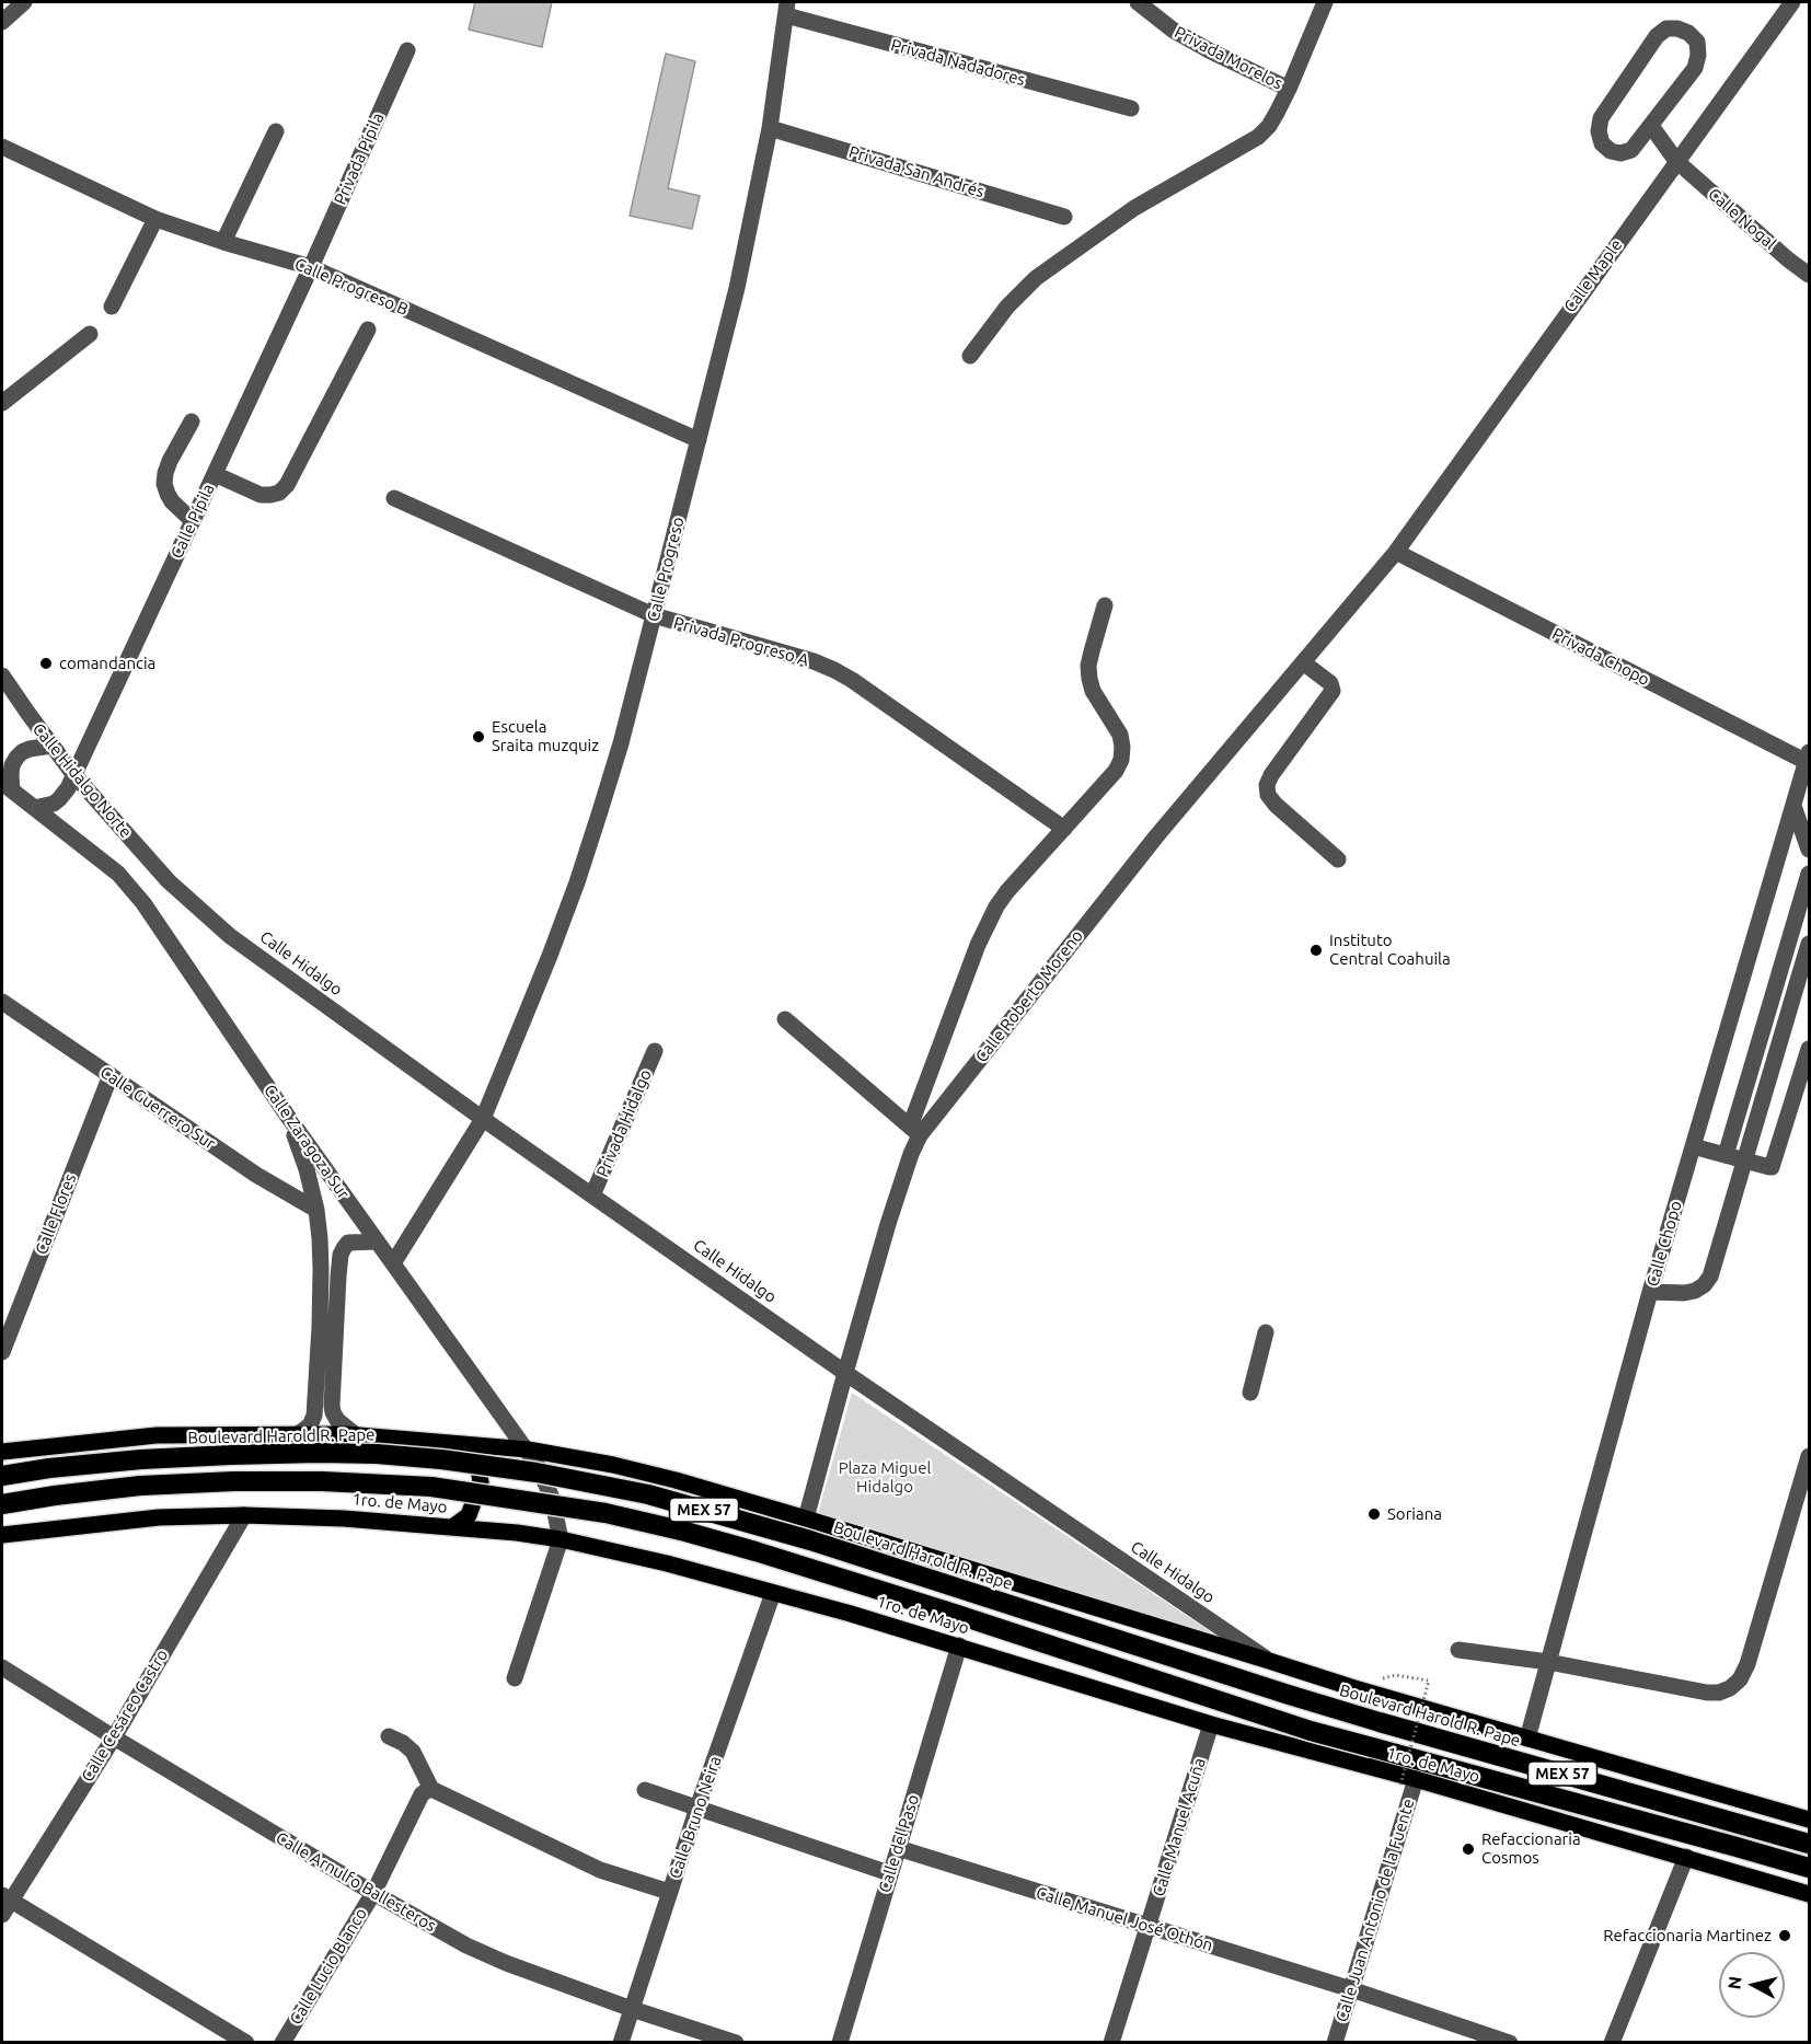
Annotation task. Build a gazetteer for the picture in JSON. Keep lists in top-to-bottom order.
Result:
{
  "streets": {
    "highway": ["Boulevard Harold R. Pape", "MEX 57"],
    "main road": ["Calle Hidalgo", "1ro. de Mayo"],
    "street": [
      "Privada Morelos",
      "Privada Nadadores",
      "Privada Pípila",
      "Privada San Andrés",
      "Calle Nogal",
      "Calle Maple",
      "Calle Progreso B",
      "Calle Pípila",
      "Calle Progreso",
      "Privada Progreso A",
      "Privada Chopo",
      "Calle Hidalgo Norte",
      "Calle Roberto Moreno",
      "Calle Guerrero Sur",
      "Privada Hidalgo",
      "Calle Zaragoza Sur",
      "Calle Flores",
      "Calle Chopo",
      "Calle Cesáreo Castro",
      "Calle Bruno Neira",
      "Calle Manuel Acuña",
      "Calle del Paso",
      "Calle Arnulfo Ballesteros",
      "Calle Juan Antonio de la Fuente",
      "Calle Manuel José Othón",
      "Calle Lucio Blanco"
    ]
  },
  "crossings": [
    ["Privada Nadadores", "Calle Progreso"],
    ["Privada Pípila", "Calle Progreso B"],
    ["Privada Pípila", "Calle Pípila"],
    ["Privada San Andrés", "Calle Progreso"],
    ["Calle Nogal", "Calle Maple"],
    ["Calle Maple", "Privada Chopo"],
    ["Calle Maple", "Calle Roberto Moreno"],
    ["Calle Progreso B", "Calle Pípila"],
    ["Calle Progreso B", "Calle Progreso"],
    ["Calle Pípila", "Calle Hidalgo Norte"],
    ["Calle Pípila", "Calle Zaragoza Sur"],
    ["Calle Progreso", "Privada Progreso A"],
    ["Calle Progreso", "Calle Hidalgo"],
    ["Calle Progreso", "Calle Zaragoza Sur"],
    ["Privada Chopo", "Calle Roberto Moreno"],
    ["Privada Chopo", "Calle Chopo"],
    ["Calle Hidalgo Norte", "Calle Hidalgo"],
    ["Calle Hidalgo Norte", "Calle Zaragoza Sur"],
    ["Calle Hidalgo", "Calle Roberto Moreno"],
    ["Calle Hidalgo", "Privada Hidalgo"],
    ["Calle Hidalgo", "Calle Chopo"],
    ["Calle Guerrero Sur", "Calle Flores"],
    ["Calle Zaragoza Sur", "1ro. de Mayo"],
    ["1ro. de Mayo", "Calle Cesáreo Castro"],
    ["1ro. de Mayo", "Calle Bruno Neira"],
    ["1ro. de Mayo", "Calle Manuel Acuña"],
    ["1ro. de Mayo", "Calle del Paso"],
    ["1ro. de Mayo", "Calle Juan Antonio de la Fuente"],
    ["Calle Cesáreo Castro", "Calle Arnulfo Ballesteros"],
    ["Calle Bruno Neira", "Calle Arnulfo Ballesteros"],
    ["Calle Manuel Acuña", "Calle Manuel José Othón"],
    ["Calle del Paso", "Calle Manuel José Othón"],
    ["Calle Arnulfo Ballesteros", "Calle Lucio Blanco"],
    ["Calle Juan Antonio de la Fuente", "Calle Manuel José Othón"]
  ],
  "parks": ["Plaza Miguel Hidalgo"],
  "places": [
    "comandancia",
    "Escuela Sraita muzquiz",
    "Instituto Central Coahuila",
    "Soriana",
    "Refaccionaria Cosmos",
    "Refaccionaria Martinez"
  ],
  "north": "left"
}
